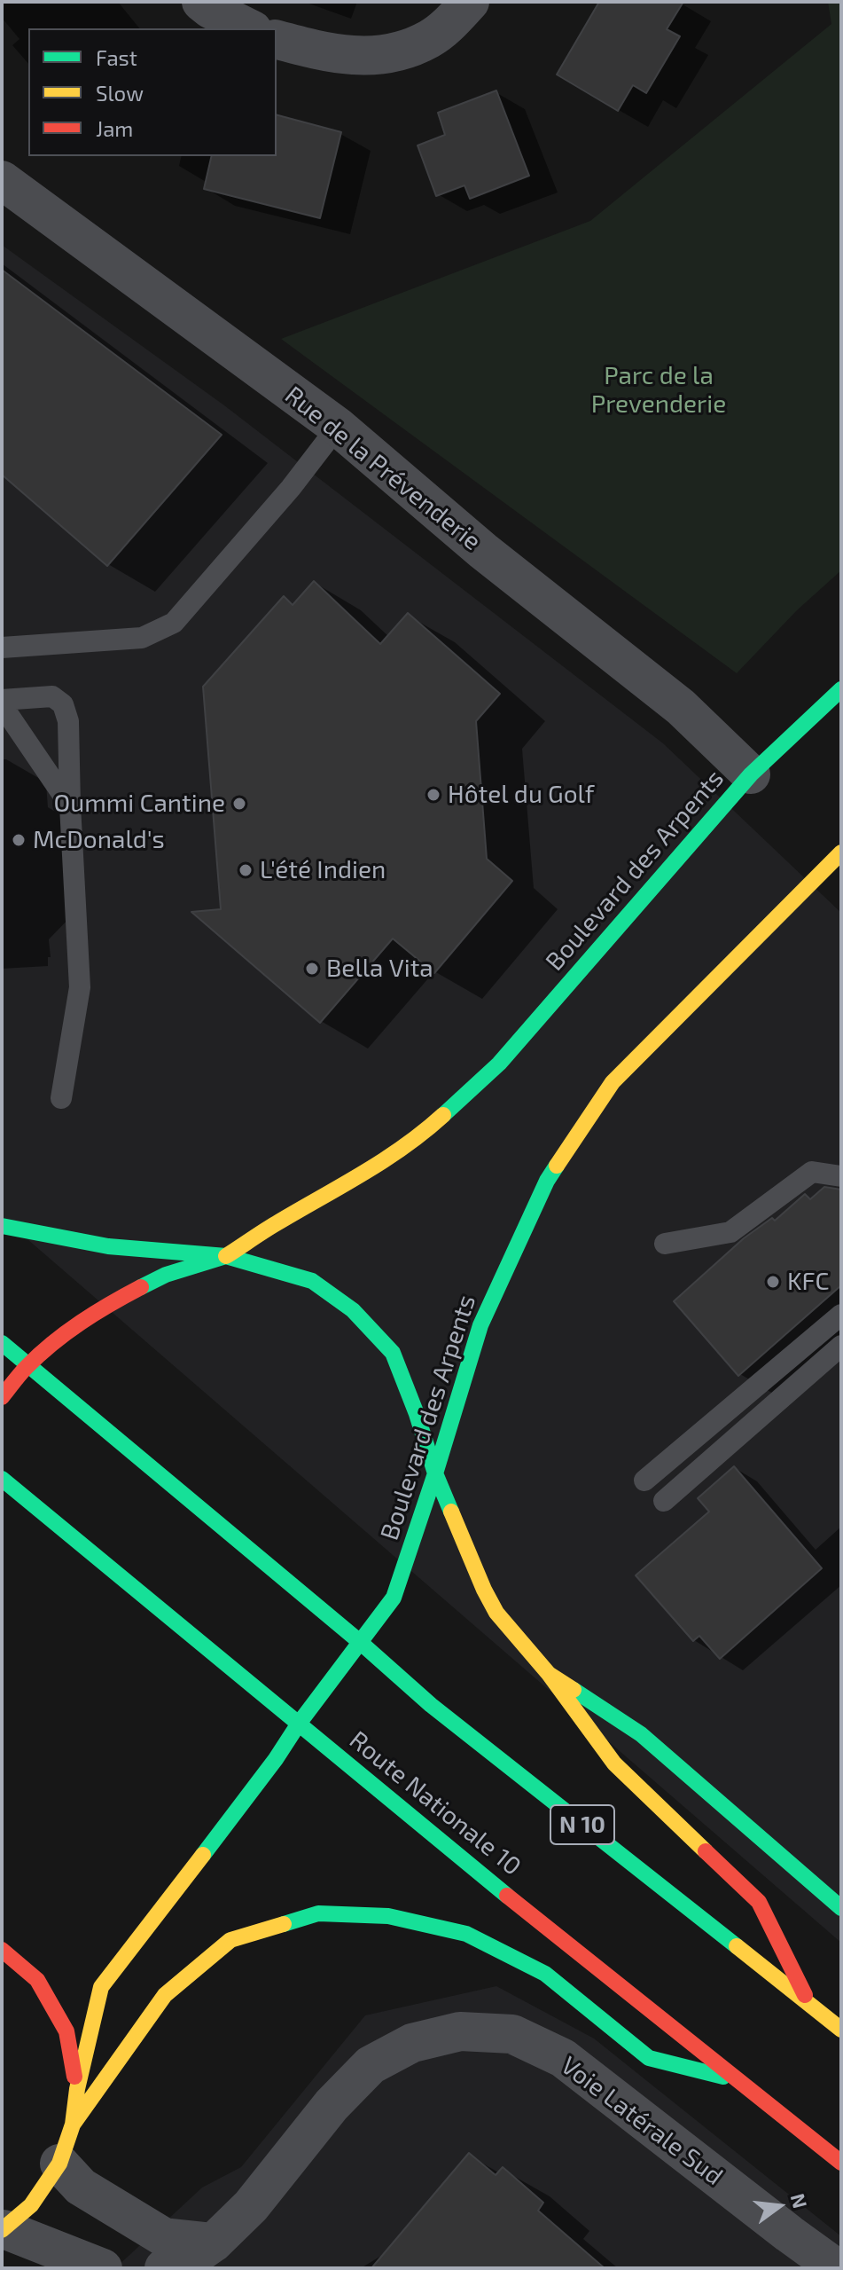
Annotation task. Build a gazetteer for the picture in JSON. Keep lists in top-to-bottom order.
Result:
{
  "streets": {
    "street": [
      "Rue de la Prévenderie",
      "Boulevard des Arpents",
      "Route Nationale 10",
      "N 10",
      "Voie Latérale Sud"
    ]
  },
  "crossings": [
    ["Rue de la Prévenderie", "Boulevard des Arpents"],
    ["Boulevard des Arpents", "Route Nationale 10"],
    ["Boulevard des Arpents", "N 10"]
  ],
  "parks": ["Parc de la Prevenderie"],
  "places": [
    "Hôtel du Golf",
    "Oummi Cantine",
    "McDonald's",
    "L'été Indien",
    "Bella Vita",
    "KFC"
  ],
  "legend": ["Fast", "Slow", "Jam"],
  "north": "right"
}
